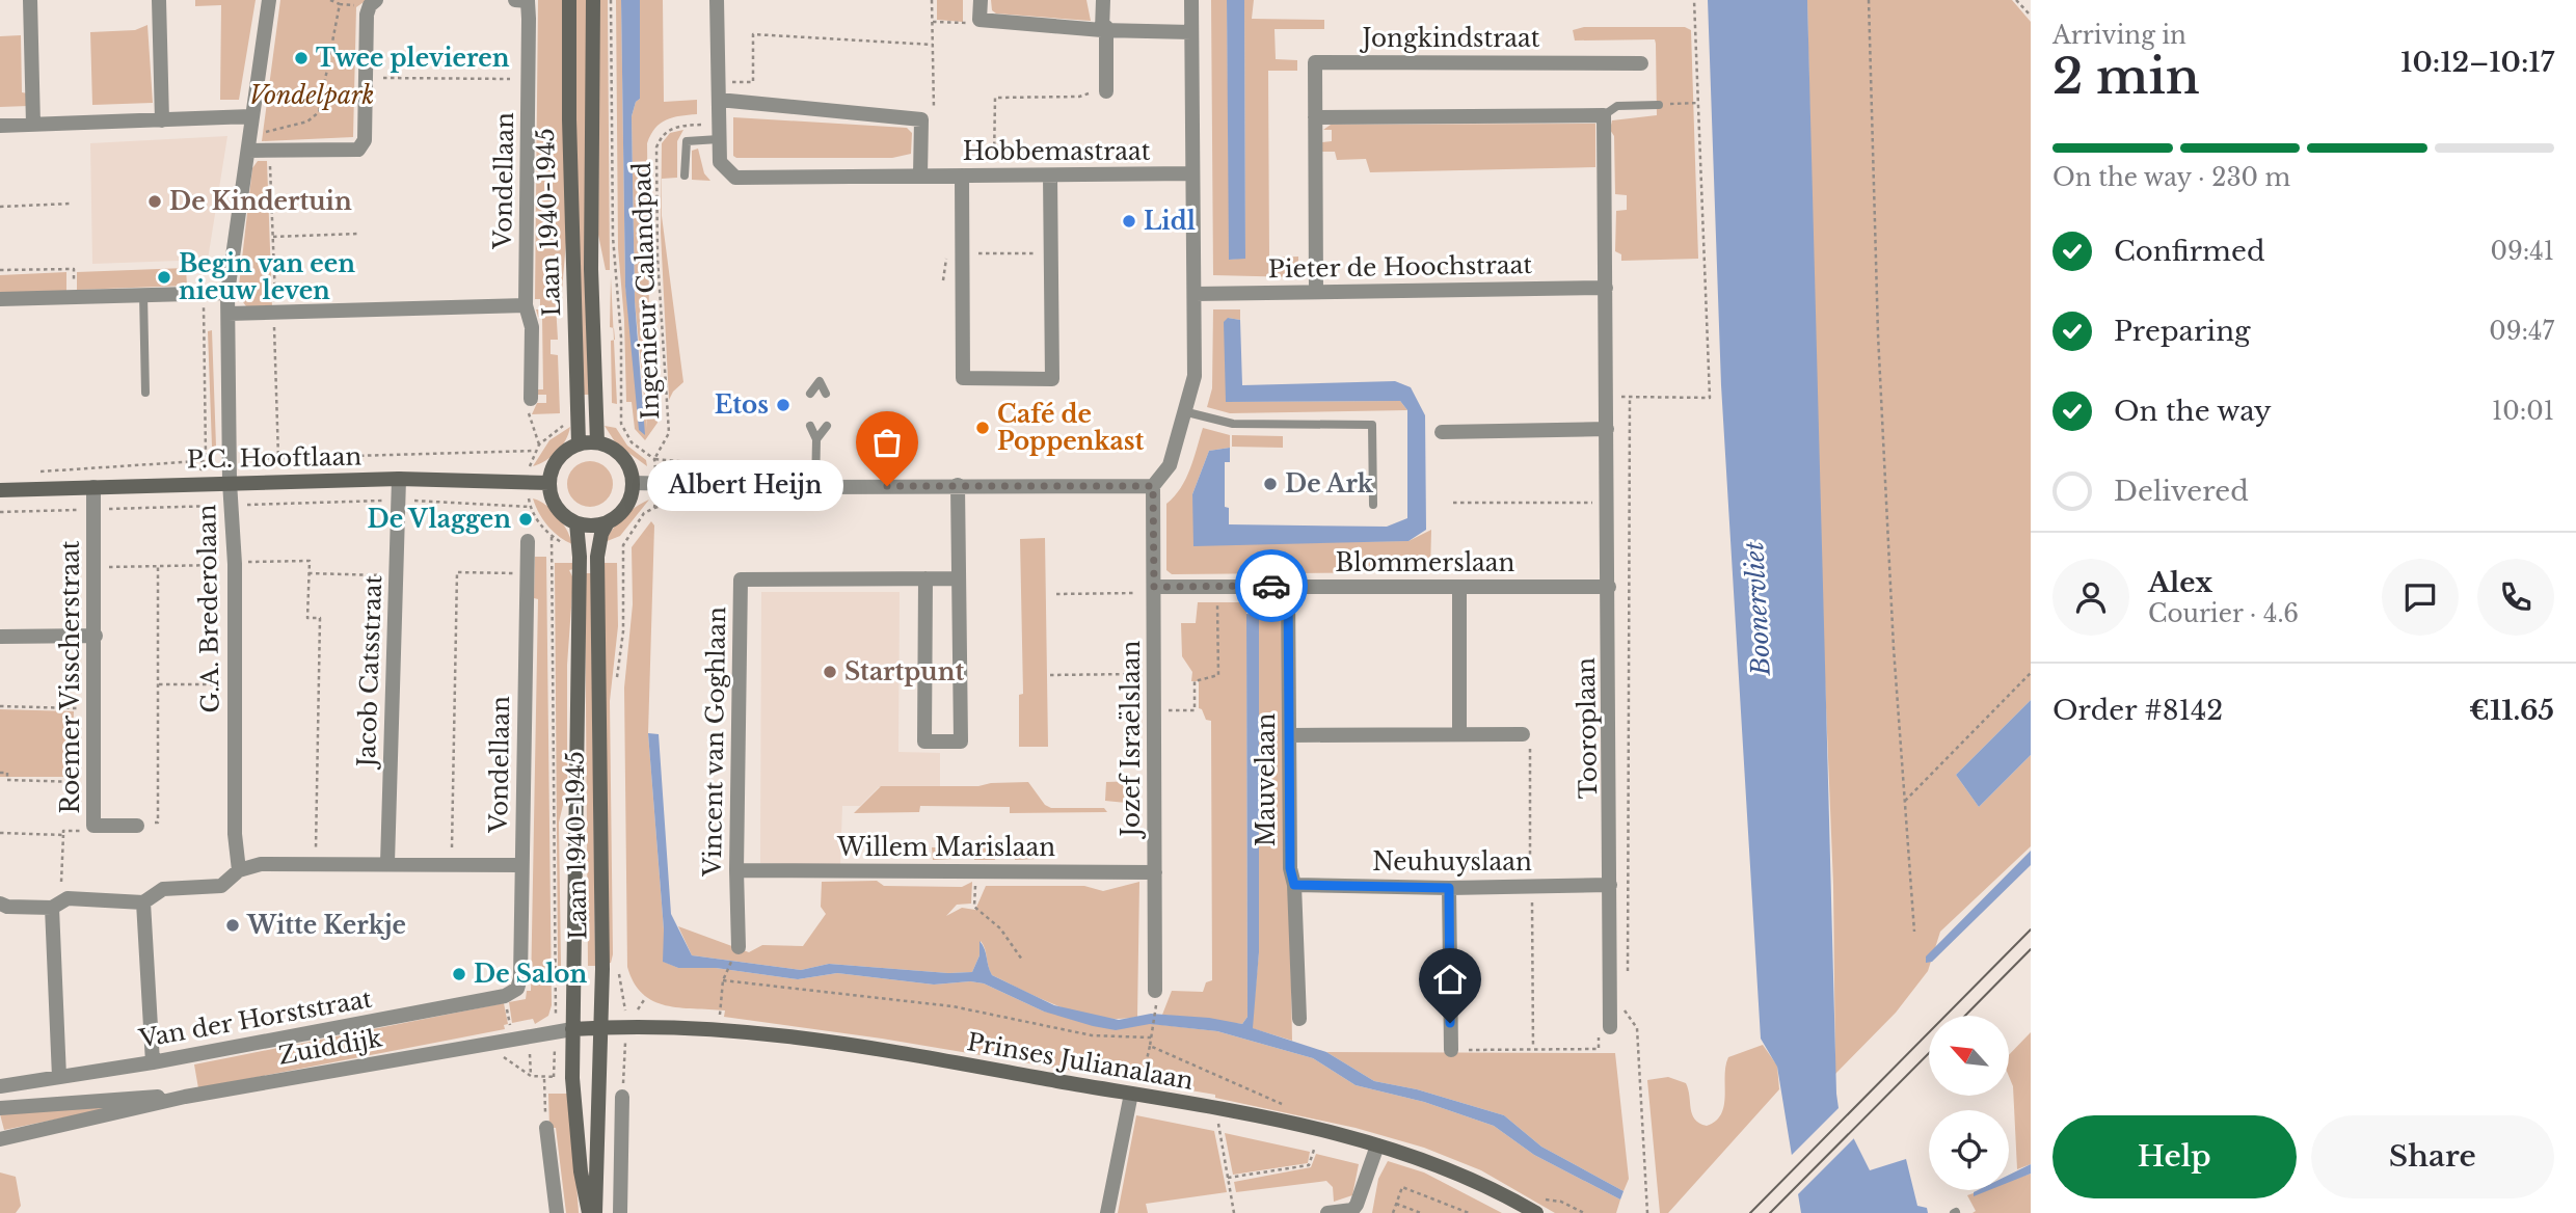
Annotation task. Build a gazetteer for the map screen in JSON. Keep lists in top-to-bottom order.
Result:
{
  "streets": {
    "main road": [
      "Laan 1940-1945",
      "P.C. Hooftlaan",
      "Zuiddijk",
      "Prinses Julianalaan"
    ],
    "street": [
      "Jongkindstraat",
      "Hobbemastraat",
      "Vondellaan",
      "Pieter de Hoochstraat",
      "Blommerslaan",
      "G.A. Brederolaan",
      "Jacob Catsstraat",
      "Roemer Visscherstraat",
      "Tooroplaan",
      "Jozef Israëlslaan",
      "Vincent van Goghlaan",
      "Mauvelaan",
      "Willem Marislaan",
      "Neuhuyslaan",
      "Van der Horststraat"
    ],
    "path": ["Ingenieur Calandpad"]
  },
  "crossings": [
    ["Jongkindstraat", "Pieter de Hoochstraat"],
    ["Vondellaan", "Van der Horststraat"],
    ["Laan 1940-1945", "P.C. Hooftlaan"],
    ["Laan 1940-1945", "Zuiddijk"],
    ["Laan 1940-1945", "Prinses Julianalaan"],
    ["Pieter de Hoochstraat", "Tooroplaan"],
    ["P.C. Hooftlaan", "G.A. Brederolaan"],
    ["P.C. Hooftlaan", "Jacob Catsstraat"],
    ["P.C. Hooftlaan", "Roemer Visscherstraat"],
    ["Blommerslaan", "Tooroplaan"],
    ["Blommerslaan", "Jozef Israëlslaan"],
    ["Blommerslaan", "Mauvelaan"],
    ["Tooroplaan", "Neuhuyslaan"],
    ["Jozef Israëlslaan", "Willem Marislaan"],
    ["Vincent van Goghlaan", "Willem Marislaan"],
    ["Mauvelaan", "Neuhuyslaan"],
    ["Zuiddijk", "Prinses Julianalaan"]
  ],
  "water": ["Boonervliet"],
  "parks": ["Vondelpark"],
  "places": [
    "Twee plevieren",
    "De Kindertuin",
    "Lidl",
    "Begin van een nieuw leven",
    "Etos",
    "Café de Poppenkast",
    "De Ark",
    "Albert Heijn",
    "De Vlaggen",
    "Startpunt",
    "Witte Kerkje",
    "De Salon"
  ],
  "north": "top left",
  "page": {
    "heading": ["2 min", "Arriving in", "10:12–10:17"],
    "panel": [
      "Alex",
      "Courier · 4.6",
      "Order #8142",
      "€11.65"
    ],
    "bar": "On the way · 230 m",
    "list": [
      ["Confirmed", "09:41"],
      ["Preparing", "09:47"],
      ["On the way", "10:01"],
      "Delivered"
    ],
    "bubble": "Albert Heijn",
    "buttons": ["Help", "Share"]
  }
}
